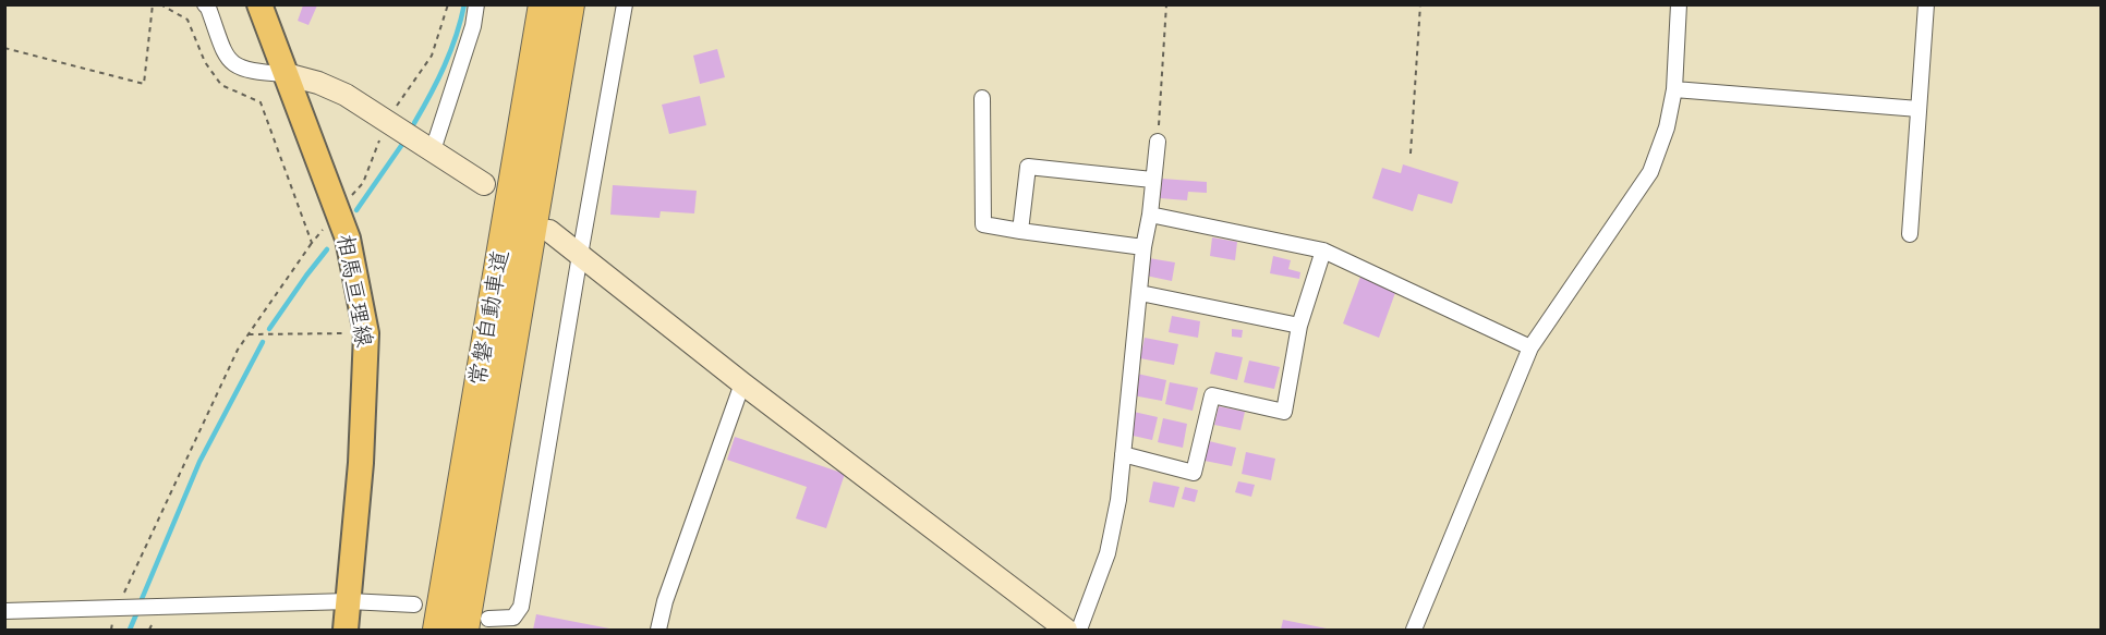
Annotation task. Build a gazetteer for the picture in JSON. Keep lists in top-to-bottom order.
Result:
{
  "streets": {
    "highway": ["常磐自動車道"],
    "main road": ["相馬亘理線"]
  }
}
